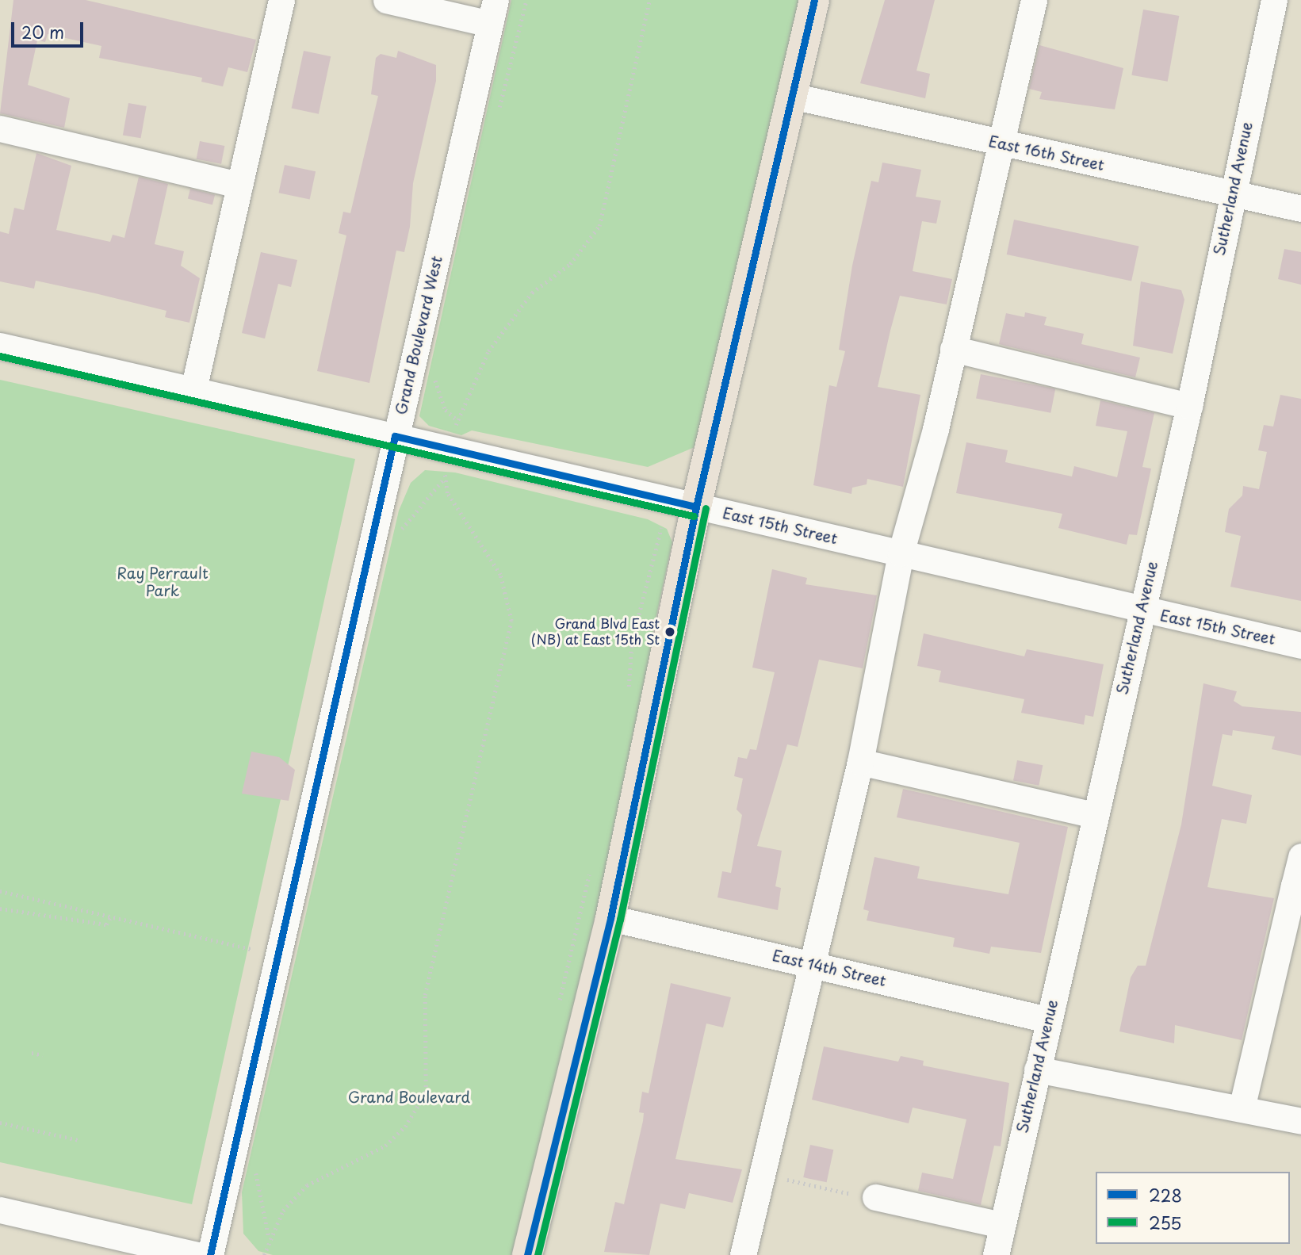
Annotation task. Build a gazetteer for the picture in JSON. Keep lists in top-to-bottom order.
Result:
{
  "streets": {
    "street": [
      "East 16th Street",
      "Sutherland Avenue",
      "Grand Boulevard West",
      "East 15th Street",
      "East 14th Street"
    ]
  },
  "crossings": [
    ["East 16th Street", "Sutherland Avenue"],
    ["Sutherland Avenue", "East 15th Street"],
    ["Sutherland Avenue", "East 14th Street"],
    ["Grand Boulevard West", "East 15th Street"]
  ],
  "parks": ["Ray Perrault Park", "Grand Boulevard"],
  "places": ["Grand Blvd East (NB) at East 15th St"],
  "lines": ["transit line 228", "transit line 255"],
  "legend": ["228", "255"],
  "scale_bar": "20 m"
}
